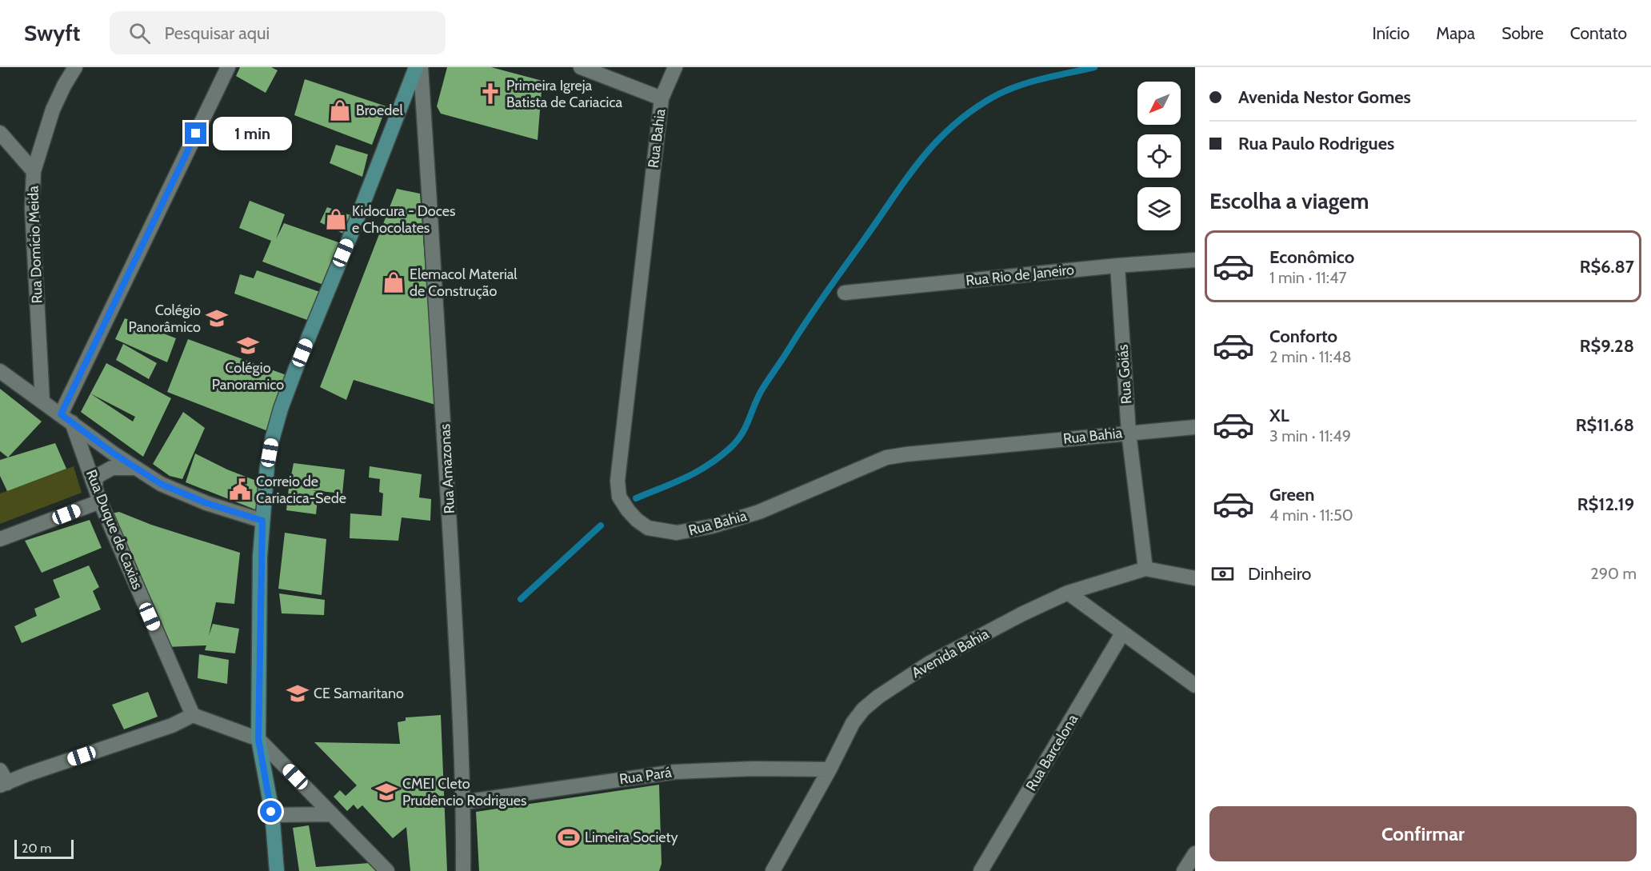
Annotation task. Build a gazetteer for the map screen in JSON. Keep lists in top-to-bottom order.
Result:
{
  "streets": {
    "street": [
      "Rua Bahia",
      "Rua Domício Meida",
      "Rua Rio de Janeiro",
      "Rua Goiás",
      "Rua Amazonas",
      "Rua Duque de Caxias",
      "Avenida Bahia",
      "Rua Barcelona",
      "Rua Pará"
    ]
  },
  "crossings": [
    ["Rua Bahia", "Rua Goiás"],
    ["Rua Rio de Janeiro", "Rua Goiás"],
    ["Rua Goiás", "Avenida Bahia"],
    ["Rua Amazonas", "Rua Pará"],
    ["Avenida Bahia", "Rua Pará"]
  ],
  "places": {
    "church": ["Primeira Igreja Batista de Cariacica"],
    "shop": ["Broedel", "Kidocura - Doces e Chocolates", "Elemacol Material de Construção"],
    "school or university": [
      "Colégio Panorâmico",
      "Colégio Panoramico",
      "CE Samaritano",
      "CMEI Cleto Prudêncio Rodrigues"
    ],
    "public building": ["Correio de Cariacica-Sede"],
    "sports": ["Limeira Society"]
  },
  "scale_bar": "20 m",
  "north": "bottom left",
  "page": {
    "header": "Swyft",
    "search": "Pesquisar aqui",
    "nav": [
      "Início",
      "Mapa",
      "Sobre",
      "Contato"
    ],
    "banner": ["Avenida Nestor Gomes", "Rua Paulo Rodrigues"],
    "bubble": "1 min",
    "heading": "Escolha a viagem",
    "list": [
      {
        "name": "Econômico",
        "note": "1 min · 11:47",
        "value": "R$6.87"
      },
      {
        "name": "Conforto",
        "note": "2 min · 11:48",
        "value": "R$9.28"
      },
      {
        "name": "XL",
        "note": "3 min · 11:49",
        "value": "R$11.68"
      },
      {
        "name": "Green",
        "note": "4 min · 11:50",
        "value": "R$12.19"
      }
    ],
    "pay": ["Dinheiro", "290 m"],
    "buttons": "Confirmar",
    "scale": "20 m"
  }
}
